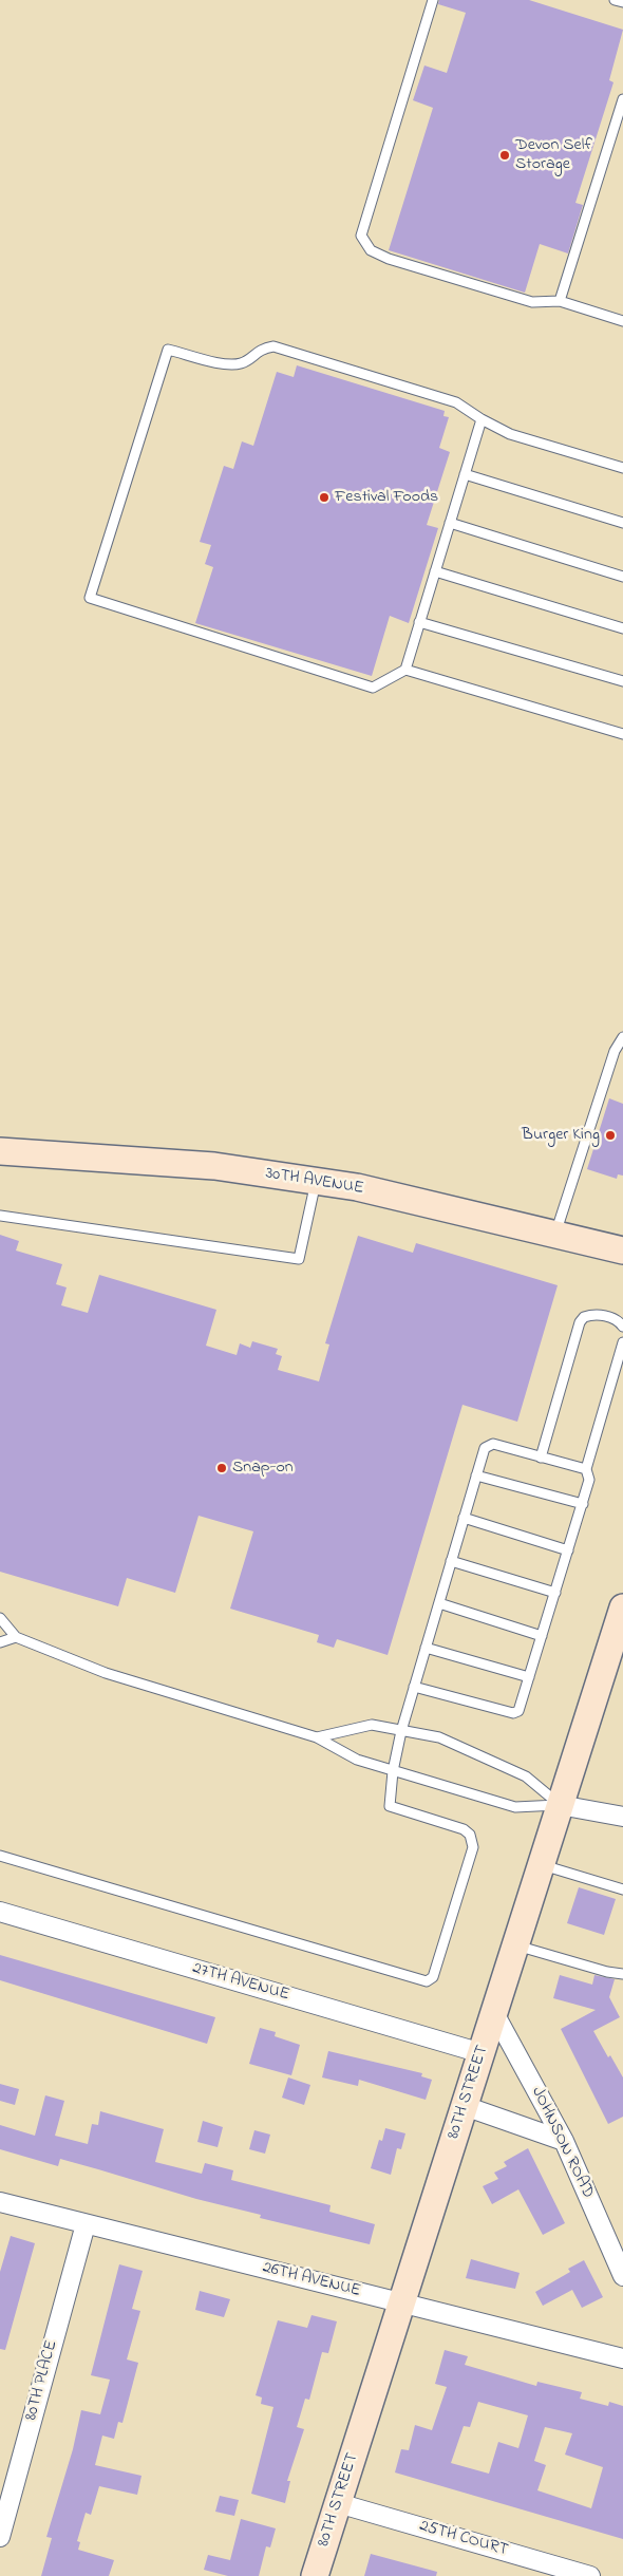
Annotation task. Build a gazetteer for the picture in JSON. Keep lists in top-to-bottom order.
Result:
{
  "streets": {
    "street": [
      "30TH AVENUE",
      "27TH AVENUE",
      "80TH STREET",
      "JOHNSON ROAD",
      "26TH AVENUE",
      "80TH PLACE",
      "25TH COURT"
    ]
  },
  "crossings": [
    ["27TH AVENUE", "80TH STREET"],
    ["80TH STREET", "JOHNSON ROAD"],
    ["80TH STREET", "26TH AVENUE"],
    ["80TH STREET", "25TH COURT"],
    ["26TH AVENUE", "80TH PLACE"]
  ],
  "places": [
    "Devon Self Storage",
    "Festival Foods",
    "Burger King",
    "Snap-on"
  ]
}
